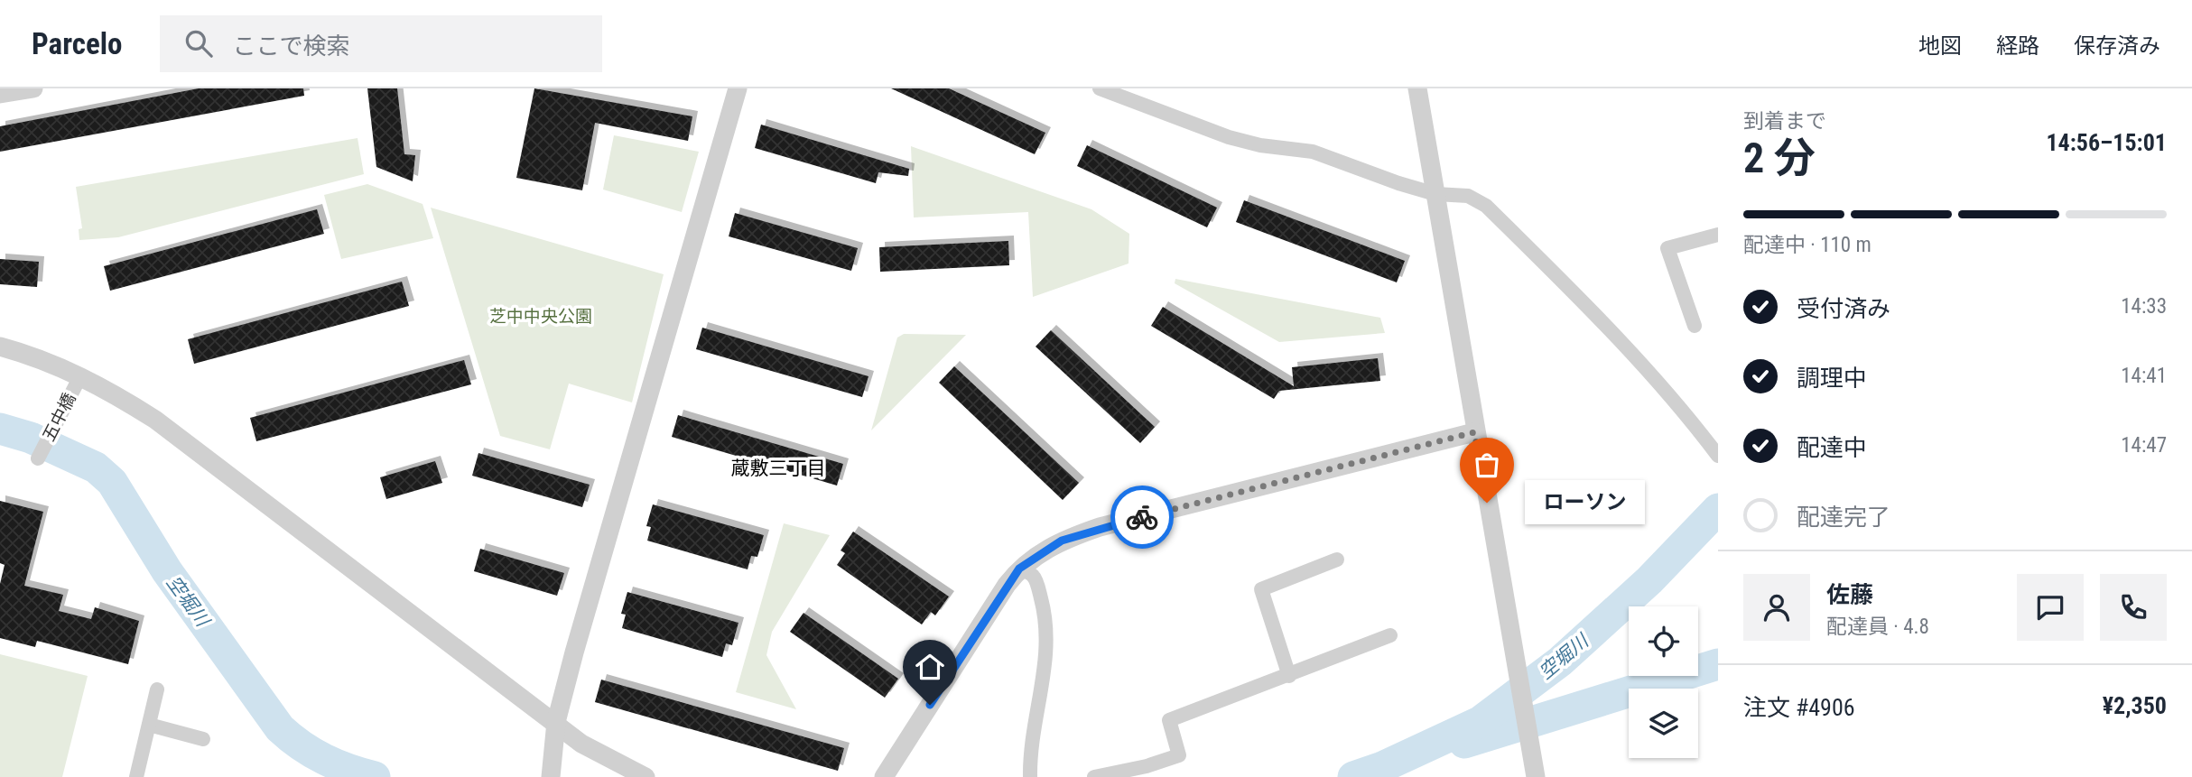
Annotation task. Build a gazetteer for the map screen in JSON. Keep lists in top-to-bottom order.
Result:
{
  "streets": {
    "street": ["五中橋"]
  },
  "districts": ["蔵敷三丁目"],
  "water": ["空堀川"],
  "parks": ["芝中中央公園"],
  "places": ["ローソン"],
  "page": {
    "header": "Parcelo",
    "search": "ここで検索",
    "nav": ["地図", "経路", "保存済み"],
    "heading": ["2 分", "到着まで", "14:56–15:01"],
    "panel": [
      "佐藤",
      "配達員 · 4.8",
      "注文 #4906",
      "¥2,350"
    ],
    "bar": "配達中 · 110 m",
    "list": [
      ["受付済み", "14:33"],
      ["調理中", "14:41"],
      ["配達中", "14:47"],
      "配達完了"
    ],
    "bubble": "ローソン"
  }
}
